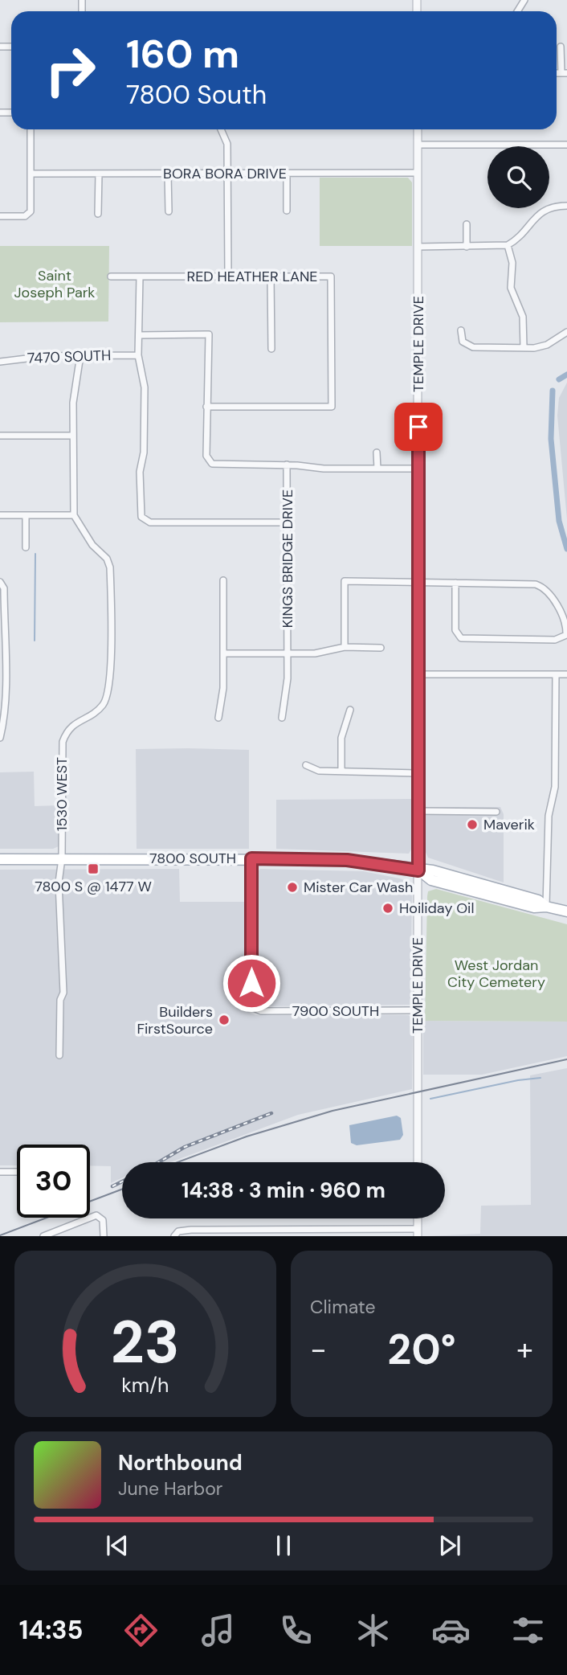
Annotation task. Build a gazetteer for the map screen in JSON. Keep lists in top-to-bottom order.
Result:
{
  "streets": {
    "main road": ["7800 SOUTH"],
    "street": [
      "BORA BORA DRIVE",
      "RED HEATHER LANE",
      "TEMPLE DRIVE",
      "7470 SOUTH",
      "KINGS BRIDGE DRIVE",
      "1530 WEST",
      "7900 SOUTH"
    ]
  },
  "crossings": [
    ["BORA BORA DRIVE", "TEMPLE DRIVE"],
    ["TEMPLE DRIVE", "7800 SOUTH"],
    ["TEMPLE DRIVE", "7900 SOUTH"],
    ["1530 WEST", "7800 SOUTH"],
    ["7800 SOUTH", "7900 SOUTH"]
  ],
  "parks": ["Saint Joseph Park", "West Jordan City Cemetery"],
  "places": {
    "other": [
      "Maverik",
      "Mister Car Wash",
      "Hoiliday Oil",
      "Builders FirstSource"
    ],
    "transit": ["7800 S @ 1477 W"]
  },
  "page": {
    "turn": ["160 m", "7800 South"],
    "limit": "30",
    "trip": "14:38 · 3 min · 960 m",
    "tile": "Climate",
    "heat": ["−", "20°", "+"],
    "song": ["Northbound", "June Harbor"],
    "tabs": "14:35",
    "gauge": ["23", "km/h"]
  }
}
